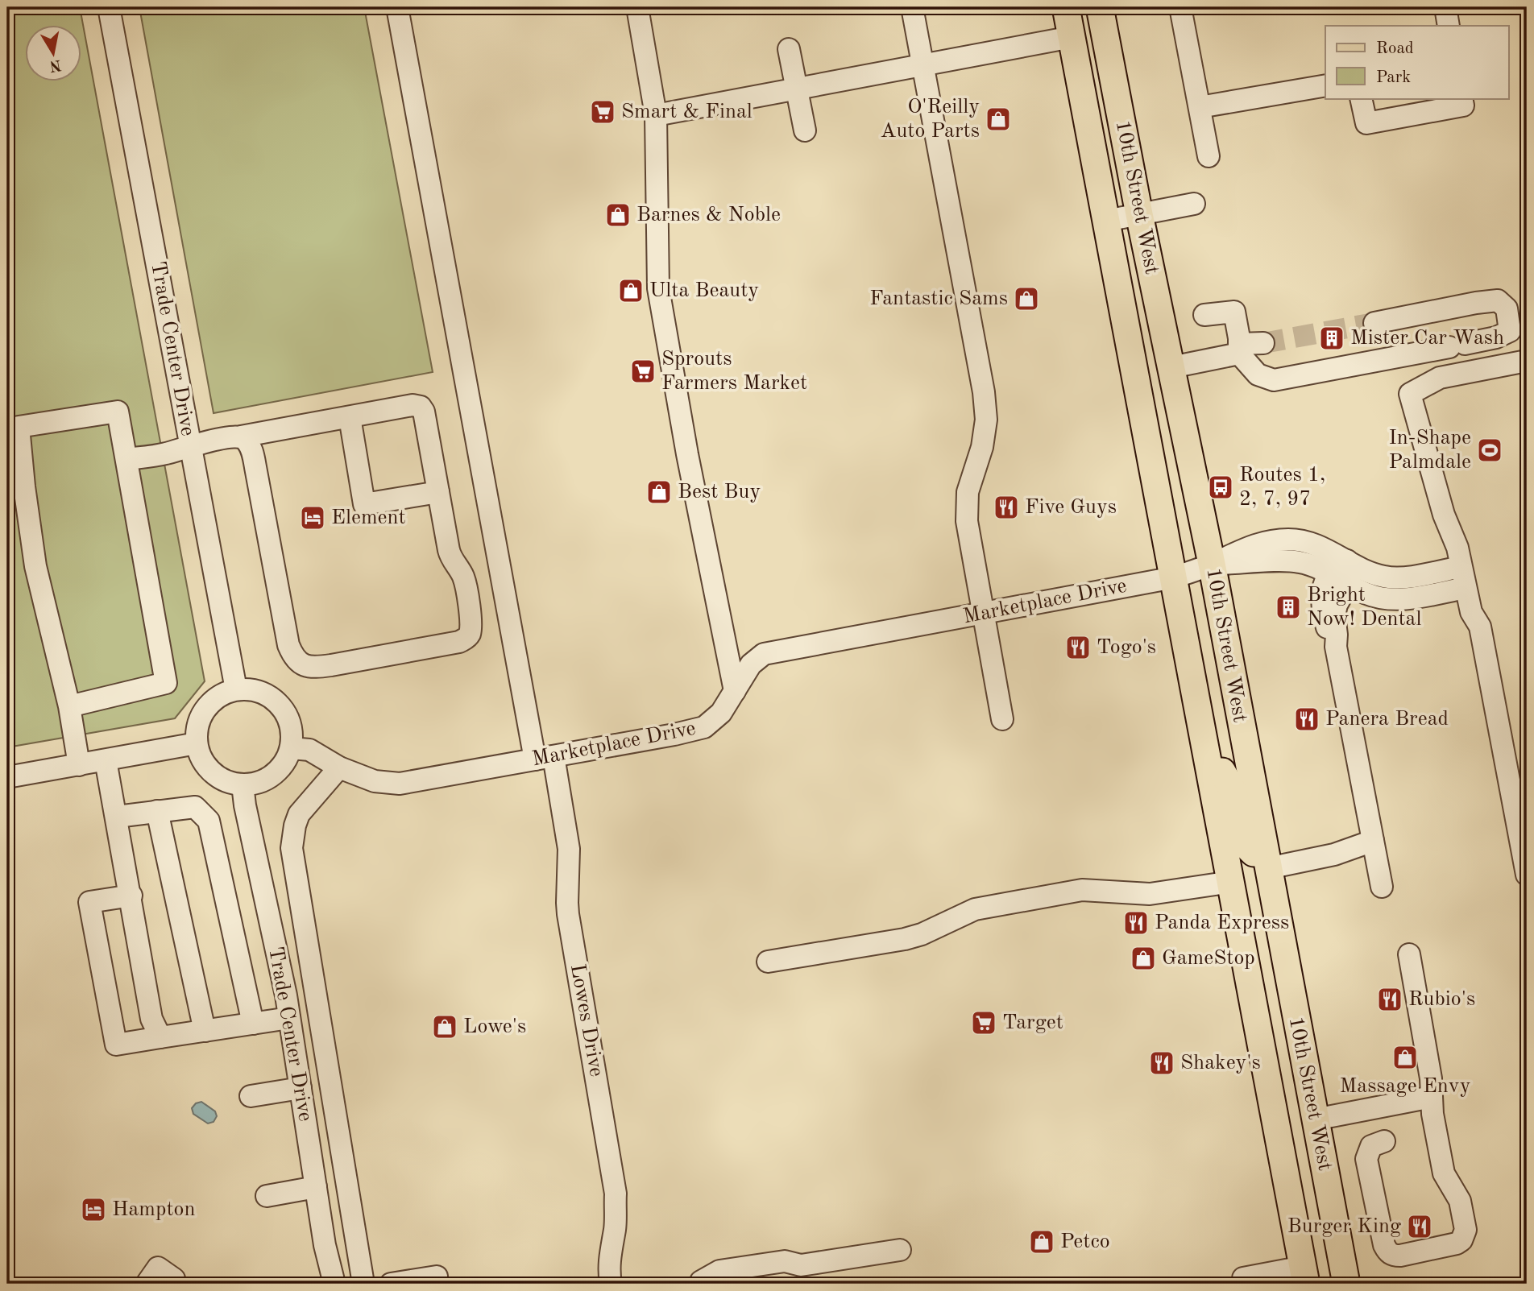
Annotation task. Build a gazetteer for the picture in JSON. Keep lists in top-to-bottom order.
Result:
{
  "streets": {
    "main road": ["10th Street West"],
    "street": ["Trade Center Drive", "Marketplace Drive", "Lowes Drive"]
  },
  "crossings": [
    ["10th Street West", "Marketplace Drive"],
    ["Trade Center Drive", "Marketplace Drive"],
    ["Marketplace Drive", "Lowes Drive"]
  ],
  "places": {
    "supermarket": ["Smart & Final", "Sprouts Farmers Market", "Target"],
    "shop": [
      "O'Reilly Auto Parts",
      "Barnes & Noble",
      "Ulta Beauty",
      "Fantastic Sams",
      "Best Buy",
      "GameStop",
      "Lowe's",
      "Massage Envy",
      "Petco"
    ],
    "building": ["Mister Car Wash", "Bright Now! Dental"],
    "sports": ["In-Shape Palmdale"],
    "bus stop": ["Routes 1, 2, 7, 97"],
    "restaurant": [
      "Five Guys",
      "Togo's",
      "Panera Bread",
      "Panda Express",
      "Rubio's",
      "Shakey's",
      "Burger King"
    ],
    "hotel": ["Element", "Hampton"]
  },
  "legend": ["Road", "Park"],
  "north": "bottom"
}
